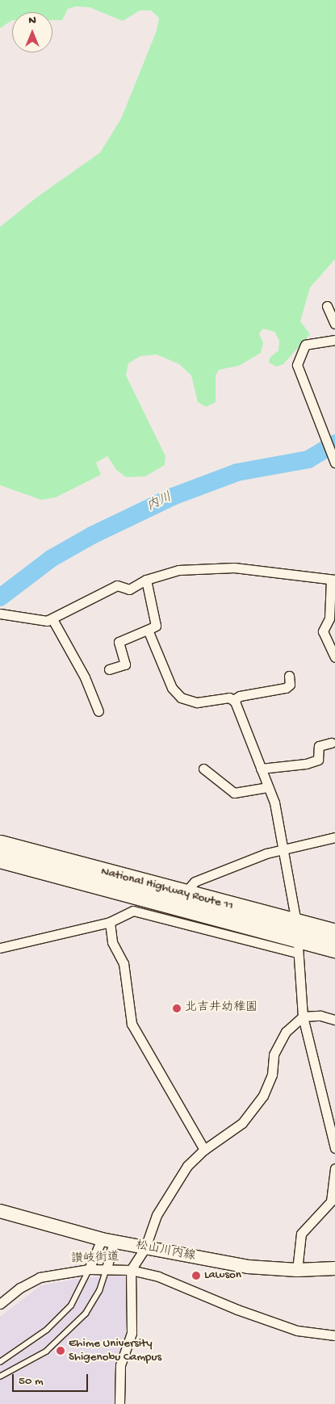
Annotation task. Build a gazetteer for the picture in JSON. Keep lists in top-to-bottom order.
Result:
{
  "streets": {
    "highway": ["National Highway Route 11"],
    "main road": ["松山川内線"],
    "street": ["讃岐街道"]
  },
  "water": ["内川"],
  "places": ["北吉井幼稚園", "Lawson", "Ehime University Shigenobu Campus"],
  "scale_bar": "50 m",
  "north": "top"
}
